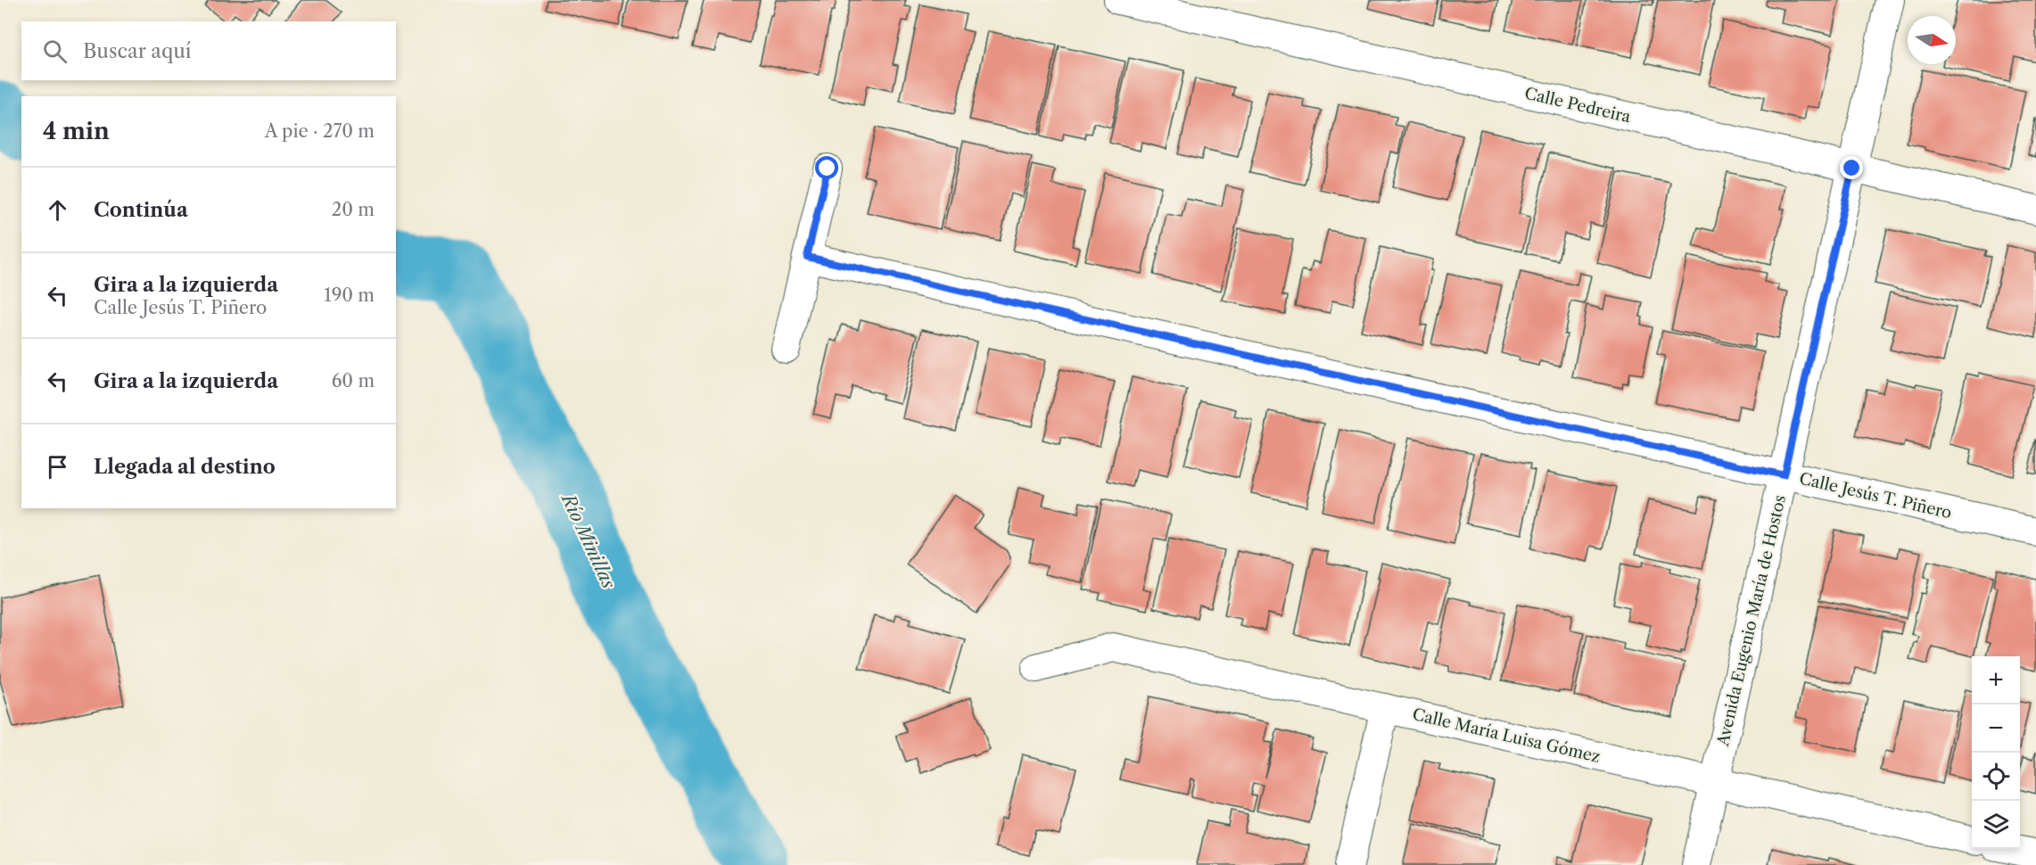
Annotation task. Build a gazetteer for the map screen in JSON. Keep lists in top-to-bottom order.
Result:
{
  "streets": {
    "street": [
      "Calle Pedreira",
      "Calle Jesús T. Piñero",
      "Avenida Eugenio María de Hostos",
      "Calle María Luisa Gómez"
    ]
  },
  "crossings": [
    ["Calle Pedreira", "Avenida Eugenio María de Hostos"],
    ["Calle Jesús T. Piñero", "Avenida Eugenio María de Hostos"],
    ["Avenida Eugenio María de Hostos", "Calle María Luisa Gómez"]
  ],
  "water": ["Río Minillas"],
  "north": "right",
  "page": {
    "search": "Buscar aquí",
    "heading": ["4 min", "A pie · 270 m"],
    "list": [
      ["Continúa", "20 m"],
      ["Gira a la izquierda", "Calle Jesús T. Piñero", "190 m"],
      ["Gira a la izquierda", "60 m"],
      "Llegada al destino"
    ],
    "map_buttons": ["+", "−"]
  }
}
